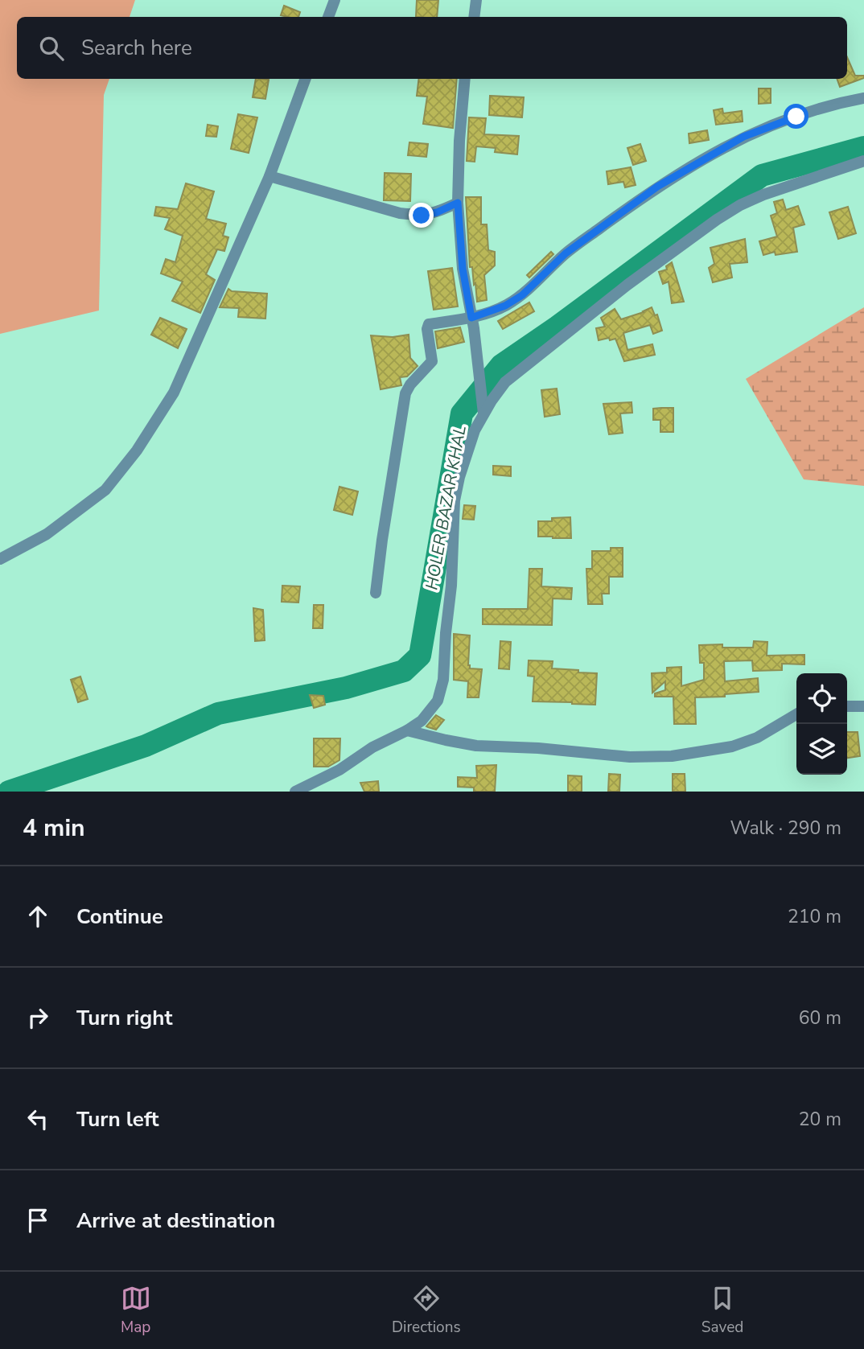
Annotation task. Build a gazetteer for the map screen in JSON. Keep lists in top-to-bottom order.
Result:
{
  "water": ["HOLER BAZAR KHAL"],
  "page": {
    "search": "Search here",
    "heading": ["4 min", "Walk · 290 m"],
    "list": [
      ["Continue", "210 m"],
      ["Turn right", "60 m"],
      ["Turn left", "20 m"],
      "Arrive at destination"
    ],
    "nav": ["Map", "Directions", "Saved"]
  }
}
